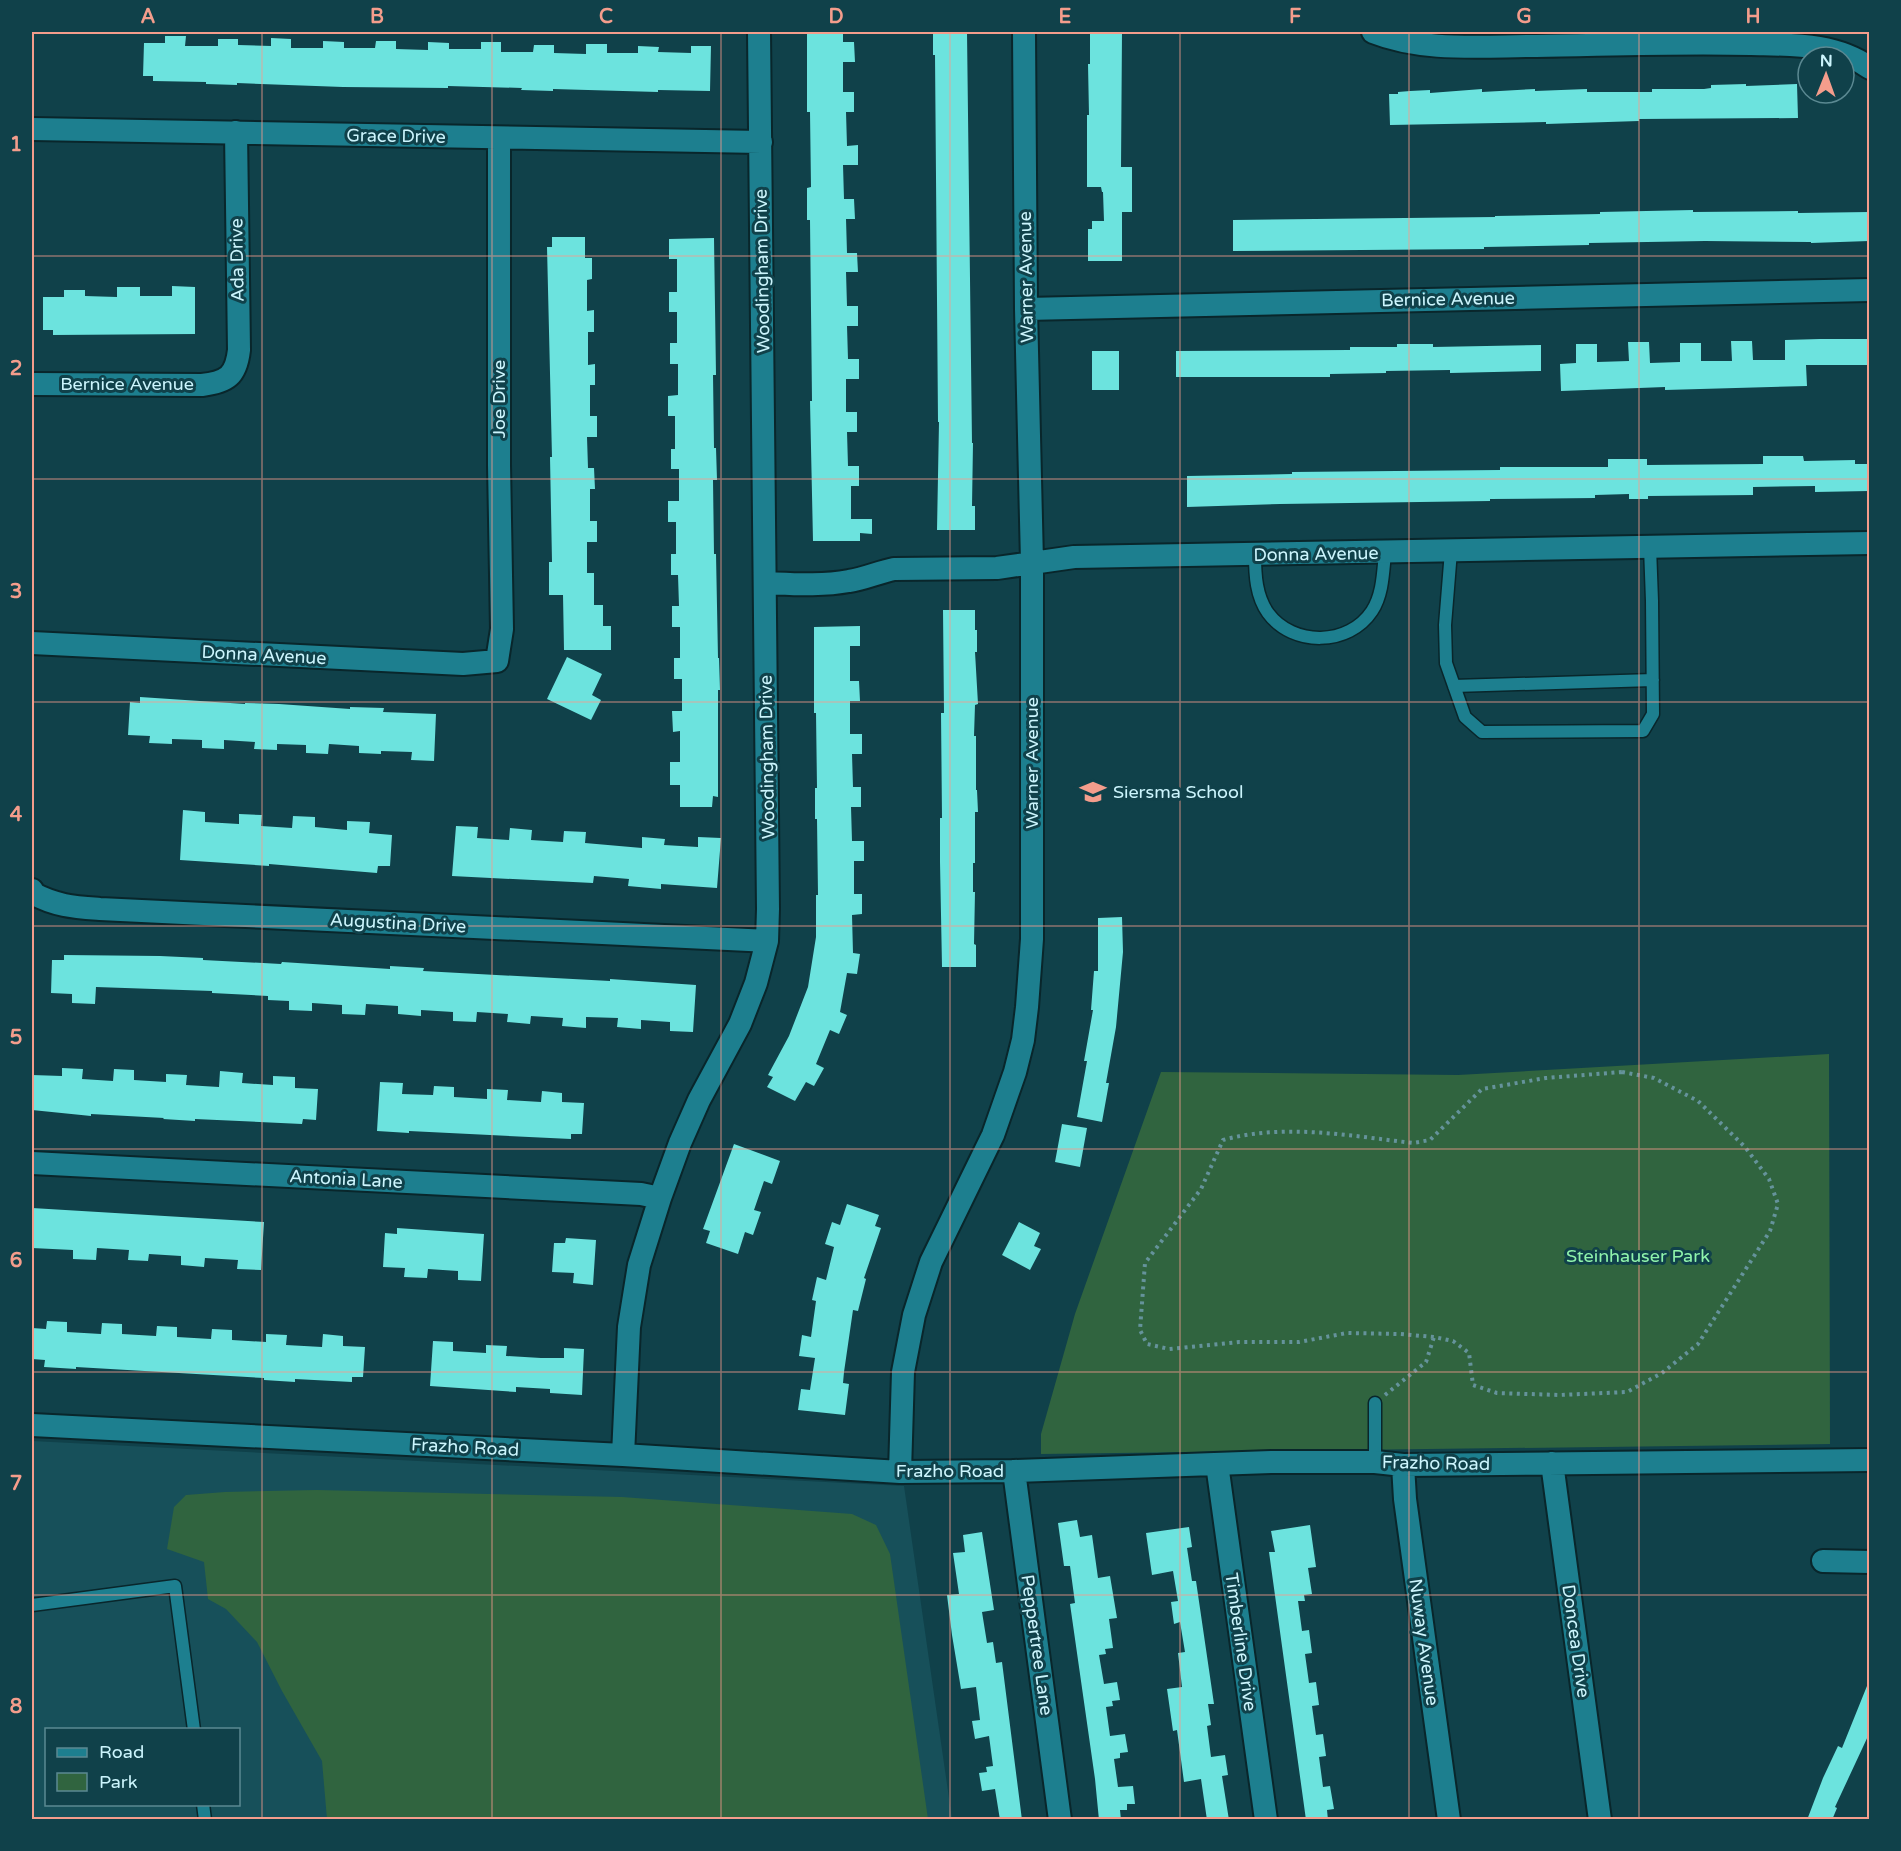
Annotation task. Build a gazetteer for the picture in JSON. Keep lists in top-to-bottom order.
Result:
{
  "streets": {
    "street": [
      "Grace Drive",
      "Ada Drive",
      "Woodingham Drive",
      "Warner Avenue",
      "Bernice Avenue",
      "Joe Drive",
      "Donna Avenue",
      "Augustina Drive",
      "Antonia Lane",
      "Frazho Road",
      "Doncea Drive",
      "Timberline Drive",
      "Nuway Avenue",
      "Peppertree Lane"
    ]
  },
  "crossings": [
    ["Grace Drive", "Ada Drive"],
    ["Grace Drive", "Woodingham Drive"],
    ["Grace Drive", "Joe Drive"],
    ["Ada Drive", "Bernice Avenue"],
    ["Woodingham Drive", "Donna Avenue"],
    ["Woodingham Drive", "Augustina Drive"],
    ["Woodingham Drive", "Antonia Lane"],
    ["Woodingham Drive", "Frazho Road"],
    ["Warner Avenue", "Bernice Avenue"],
    ["Warner Avenue", "Donna Avenue"],
    ["Warner Avenue", "Frazho Road"],
    ["Joe Drive", "Donna Avenue"],
    ["Frazho Road", "Doncea Drive"],
    ["Frazho Road", "Timberline Drive"],
    ["Frazho Road", "Nuway Avenue"],
    ["Frazho Road", "Peppertree Lane"]
  ],
  "parks": ["Steinhauser Park"],
  "places": {
    "school or university": ["Siersma School"]
  },
  "legend": ["Road", "Park"],
  "north": "top",
  "grid": {
    "columns": [
      "A",
      "B",
      "C",
      "D",
      "E",
      "F",
      "G",
      "H"
    ],
    "rows": [
      "1",
      "2",
      "3",
      "4",
      "5",
      "6",
      "7",
      "8"
    ]
  }
}
